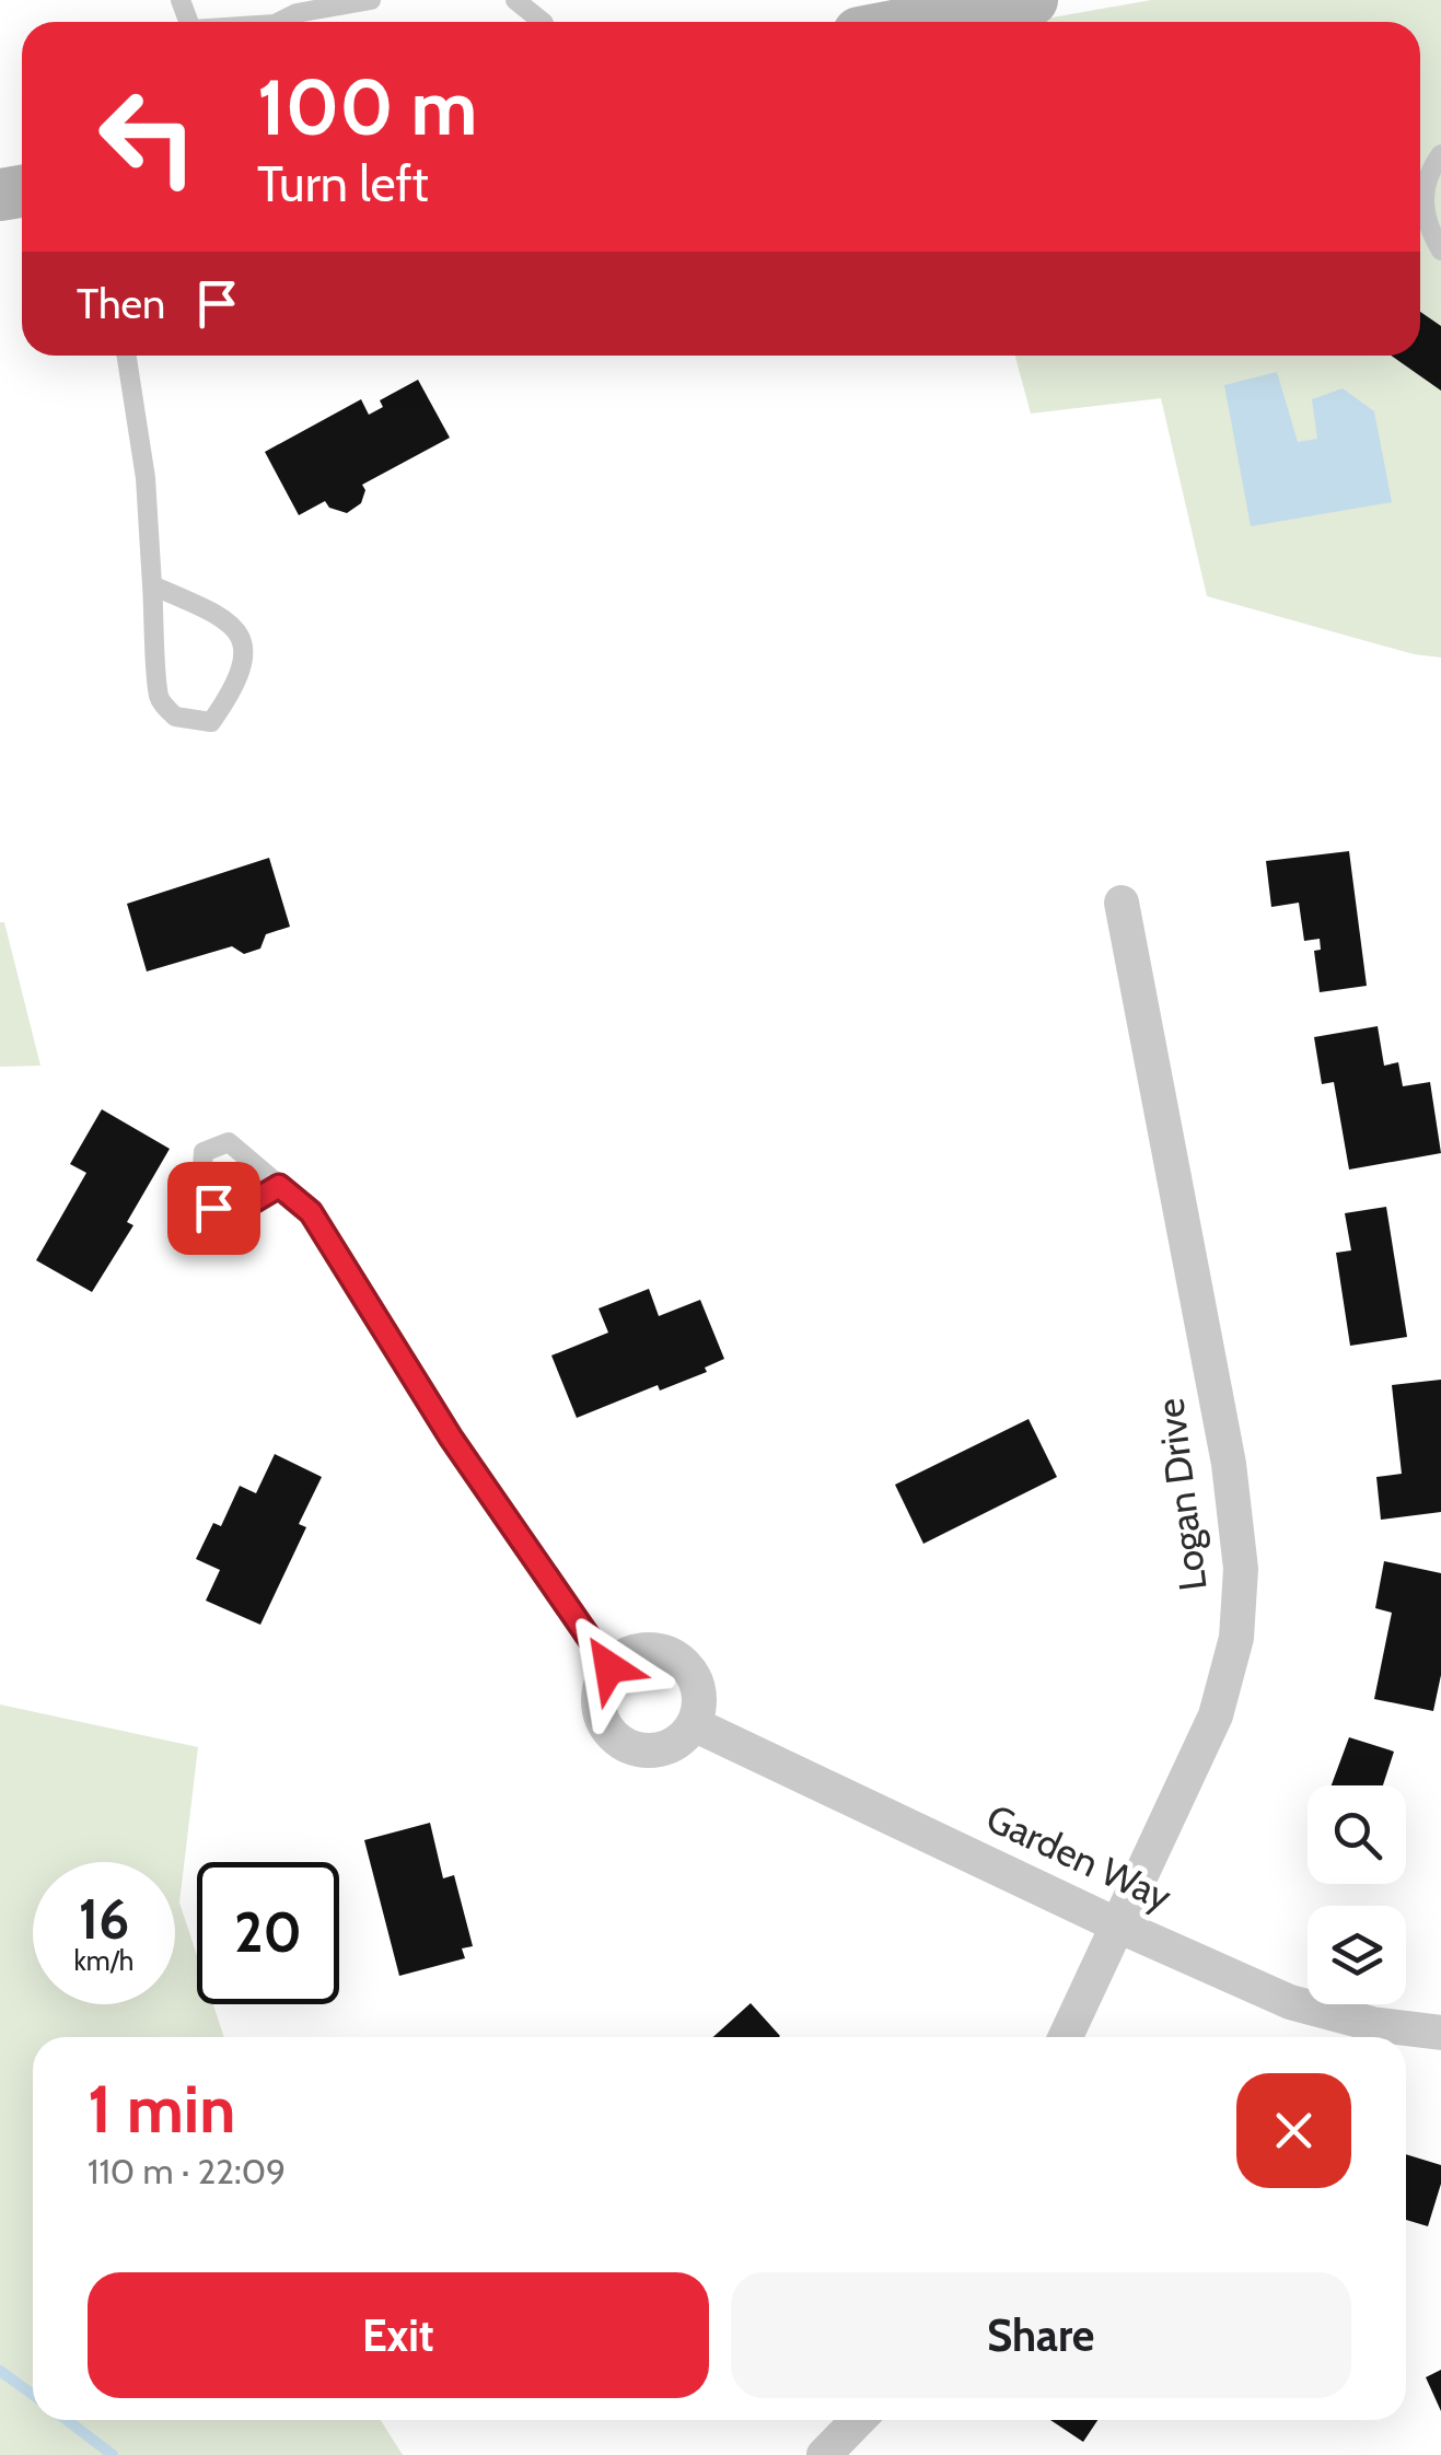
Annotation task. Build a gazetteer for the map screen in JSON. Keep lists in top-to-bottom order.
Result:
{
  "streets": {
    "street": ["Logan Drive", "Garden Way"]
  },
  "crossings": [
    ["Logan Drive", "Garden Way"]
  ],
  "page": {
    "turn": ["100 m", "Turn left"],
    "then": "Then",
    "speed": "16 km/h",
    "limit": "20",
    "heading": ["1 min", "110 m · 22:09"],
    "buttons": ["Exit", "Share"]
  }
}
